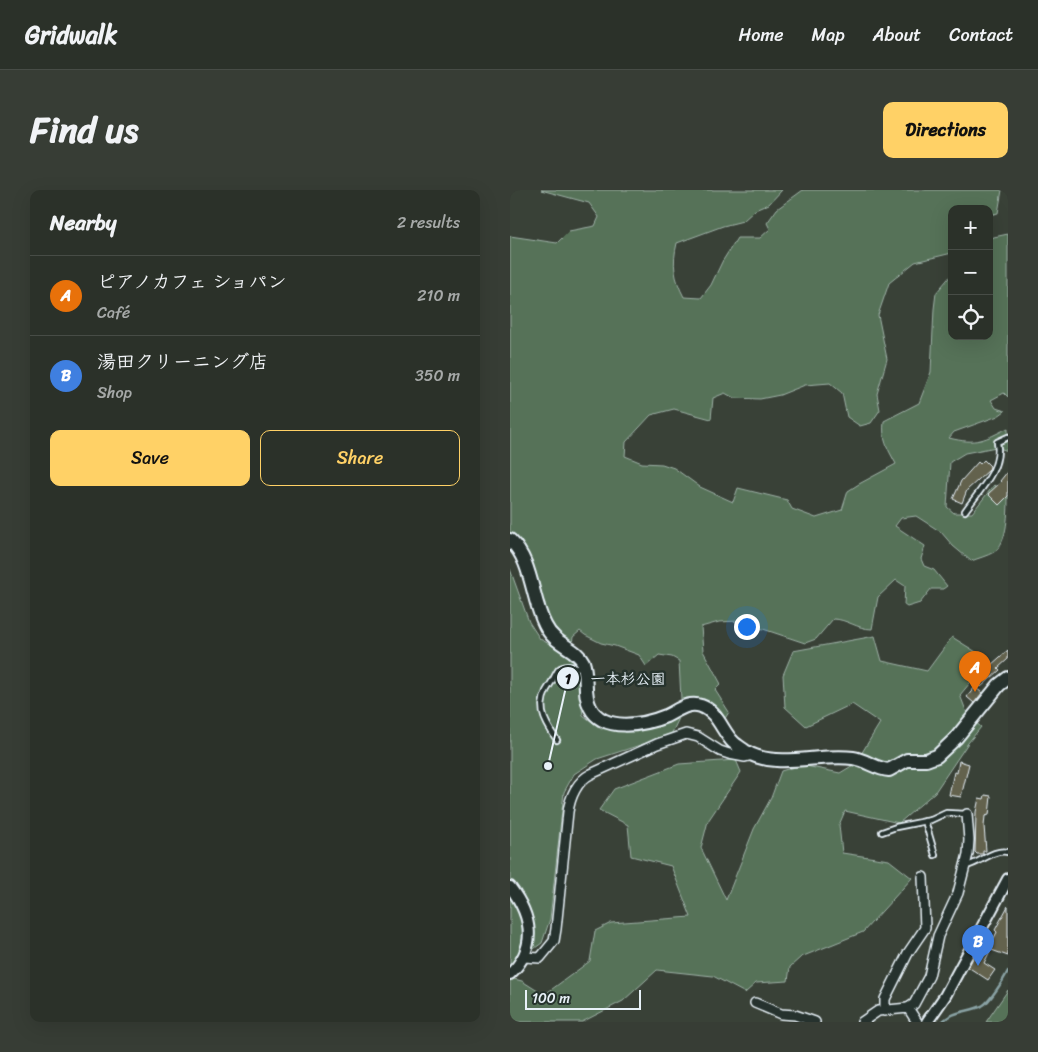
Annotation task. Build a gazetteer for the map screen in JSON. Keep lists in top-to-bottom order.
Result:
{
  "places": ["一本杉公園"],
  "scale_bar": "100 m",
  "page": {
    "header": "Gridwalk",
    "nav": [
      "Home",
      "Map",
      "About",
      "Contact"
    ],
    "title": "Find us",
    "buttons": [
      "Directions",
      ["Save", "Share"]
    ],
    "heading": ["Nearby", "2 results"],
    "map_buttons": ["+", "−"],
    "list": [
      {
        "mark": "A",
        "name": "ピアノカフェ ショパン",
        "note": "Café",
        "value": "210 m"
      },
      {
        "mark": "B",
        "name": "湯田クリーニング店",
        "note": "Shop",
        "value": "350 m"
      }
    ],
    "pins": ["A", "B"],
    "scale": "100 m"
  }
}
